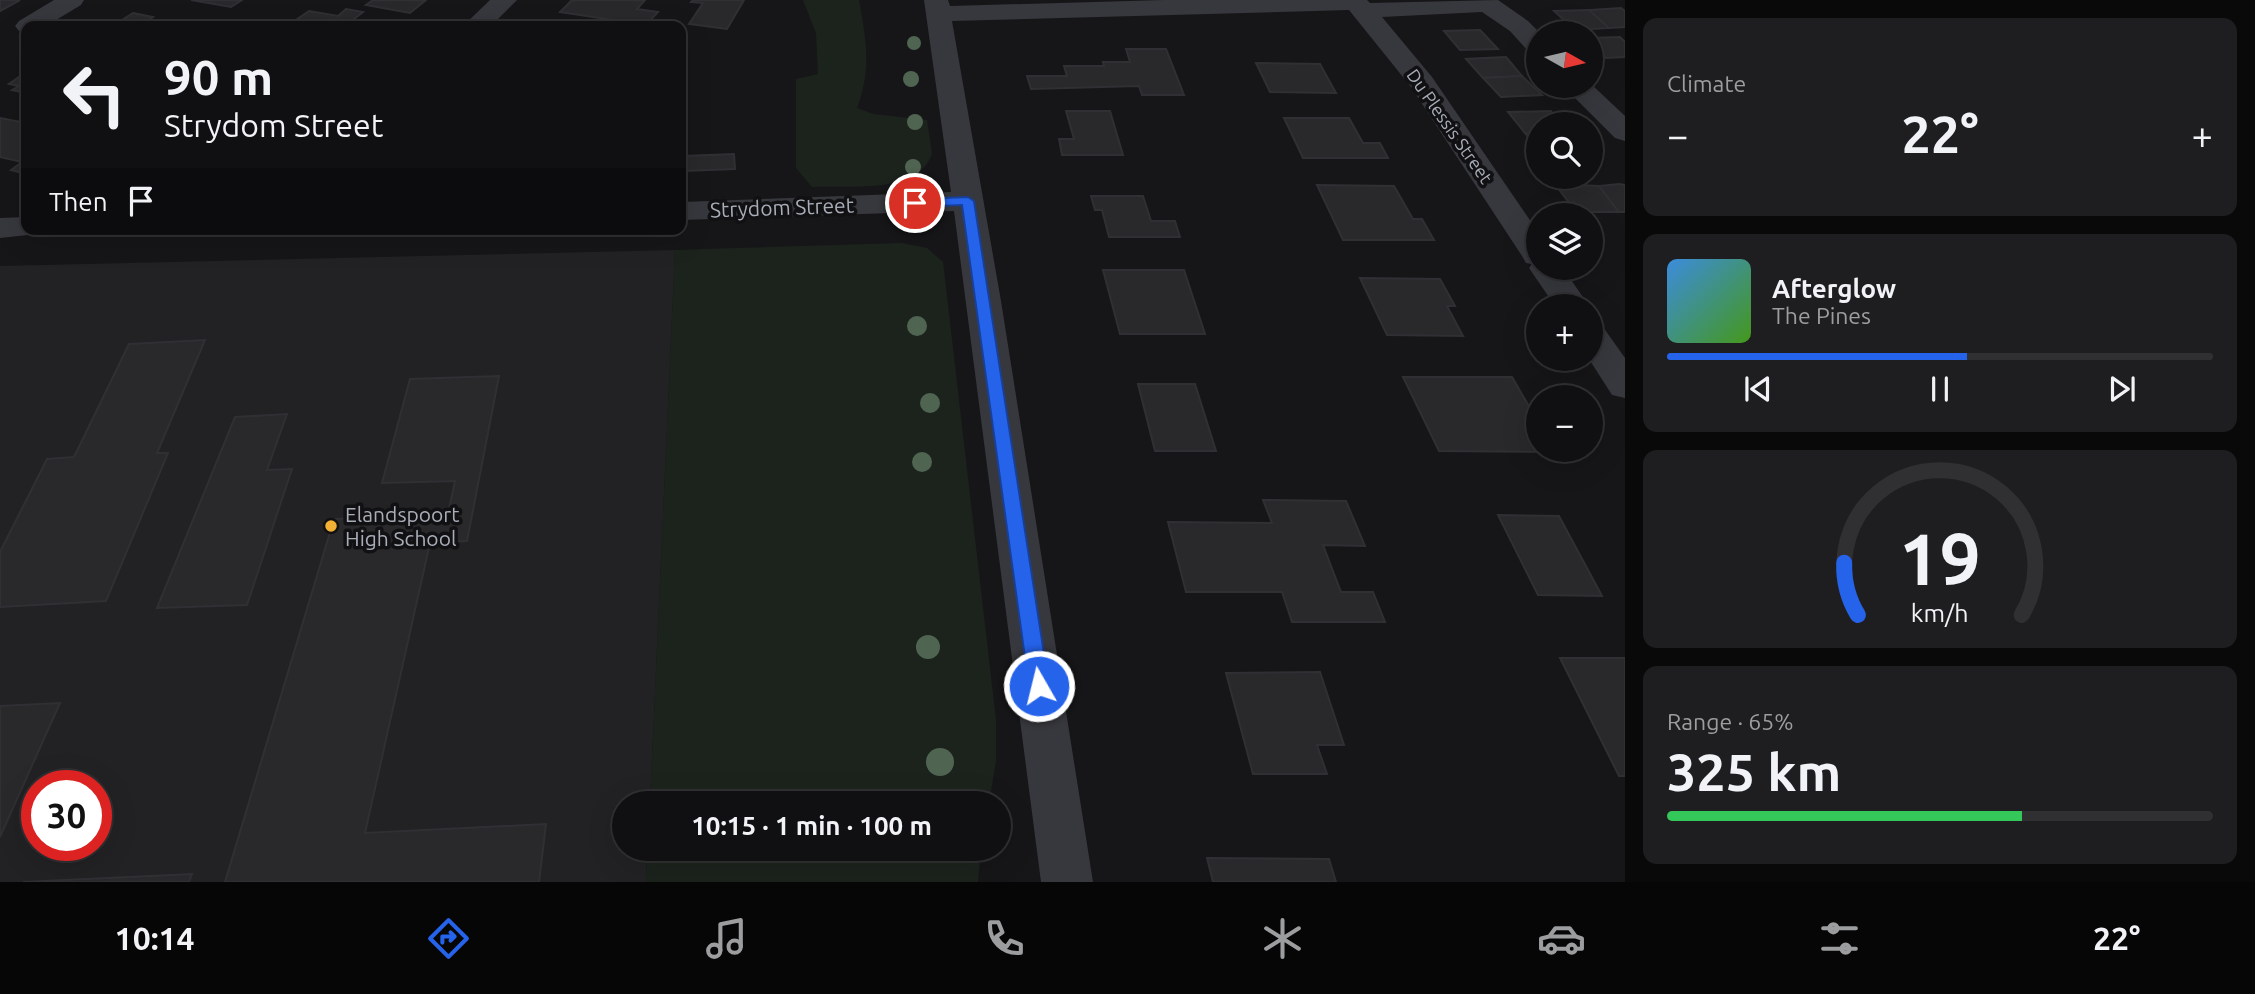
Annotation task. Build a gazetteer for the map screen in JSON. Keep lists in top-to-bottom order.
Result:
{
  "streets": {
    "street": ["Du Plessis Street", "Strydom Street"]
  },
  "places": ["Elandspoort High School"],
  "north": "right",
  "page": {
    "tile": [
      "Climate",
      ["Range · 65%", "325 km"]
    ],
    "map_buttons": ["+", "−"],
    "turn": ["90 m", "Strydom Street"],
    "heat": ["−", "22°", "+"],
    "then": "Then",
    "song": ["Afterglow", "The Pines"],
    "limit": "30",
    "trip": "10:15 · 1 min · 100 m",
    "tabs": ["10:14", "22°"],
    "gauge": ["19", "km/h"]
  }
}
